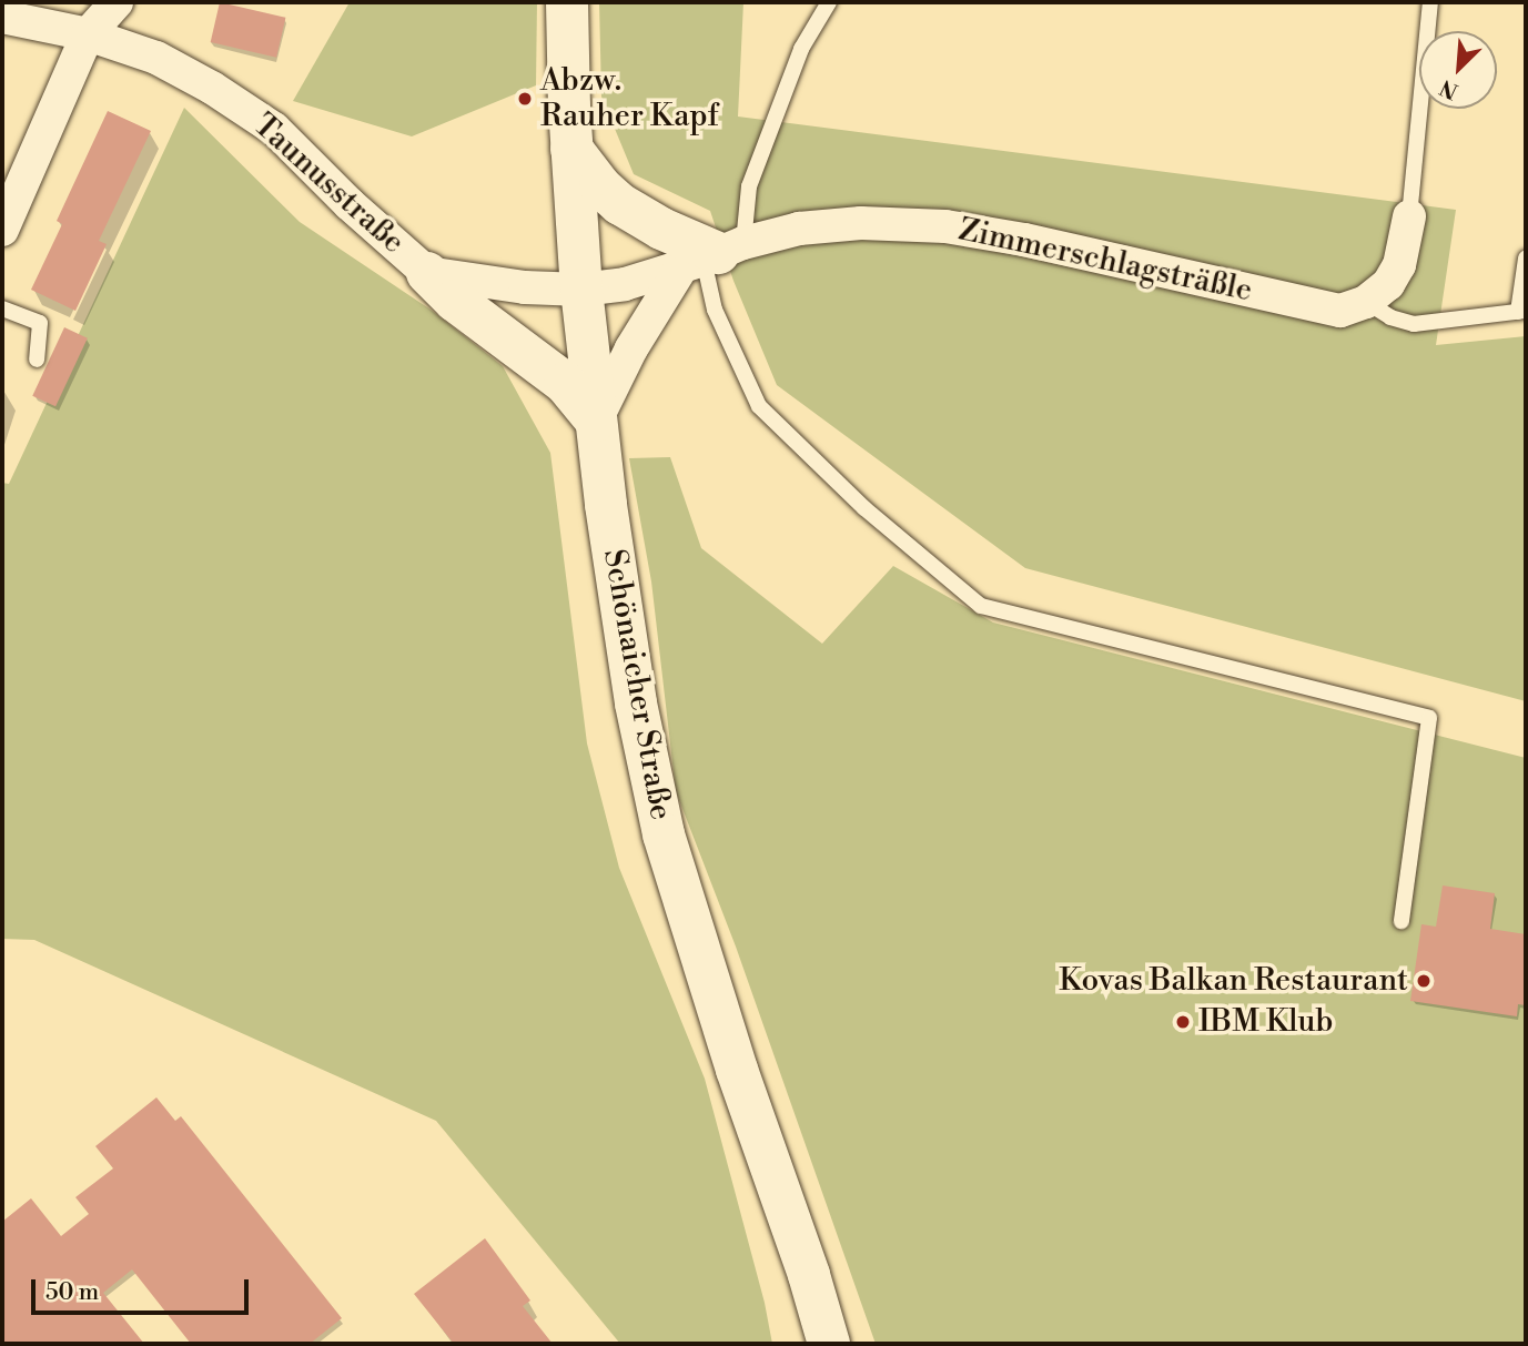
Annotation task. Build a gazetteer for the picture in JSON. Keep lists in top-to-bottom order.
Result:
{
  "streets": {
    "main road": ["Schönaicher Straße"],
    "street": ["Taunusstraße", "Zimmerschlagsträßle"]
  },
  "crossings": [
    ["Taunusstraße", "Zimmerschlagsträßle"],
    ["Taunusstraße", "Schönaicher Straße"],
    ["Zimmerschlagsträßle", "Schönaicher Straße"]
  ],
  "places": ["Abzw. Rauher Kapf", "Kovas Balkan Restaurant", "IBM Klub"],
  "scale_bar": "50 m",
  "north": "bottom left"
}
